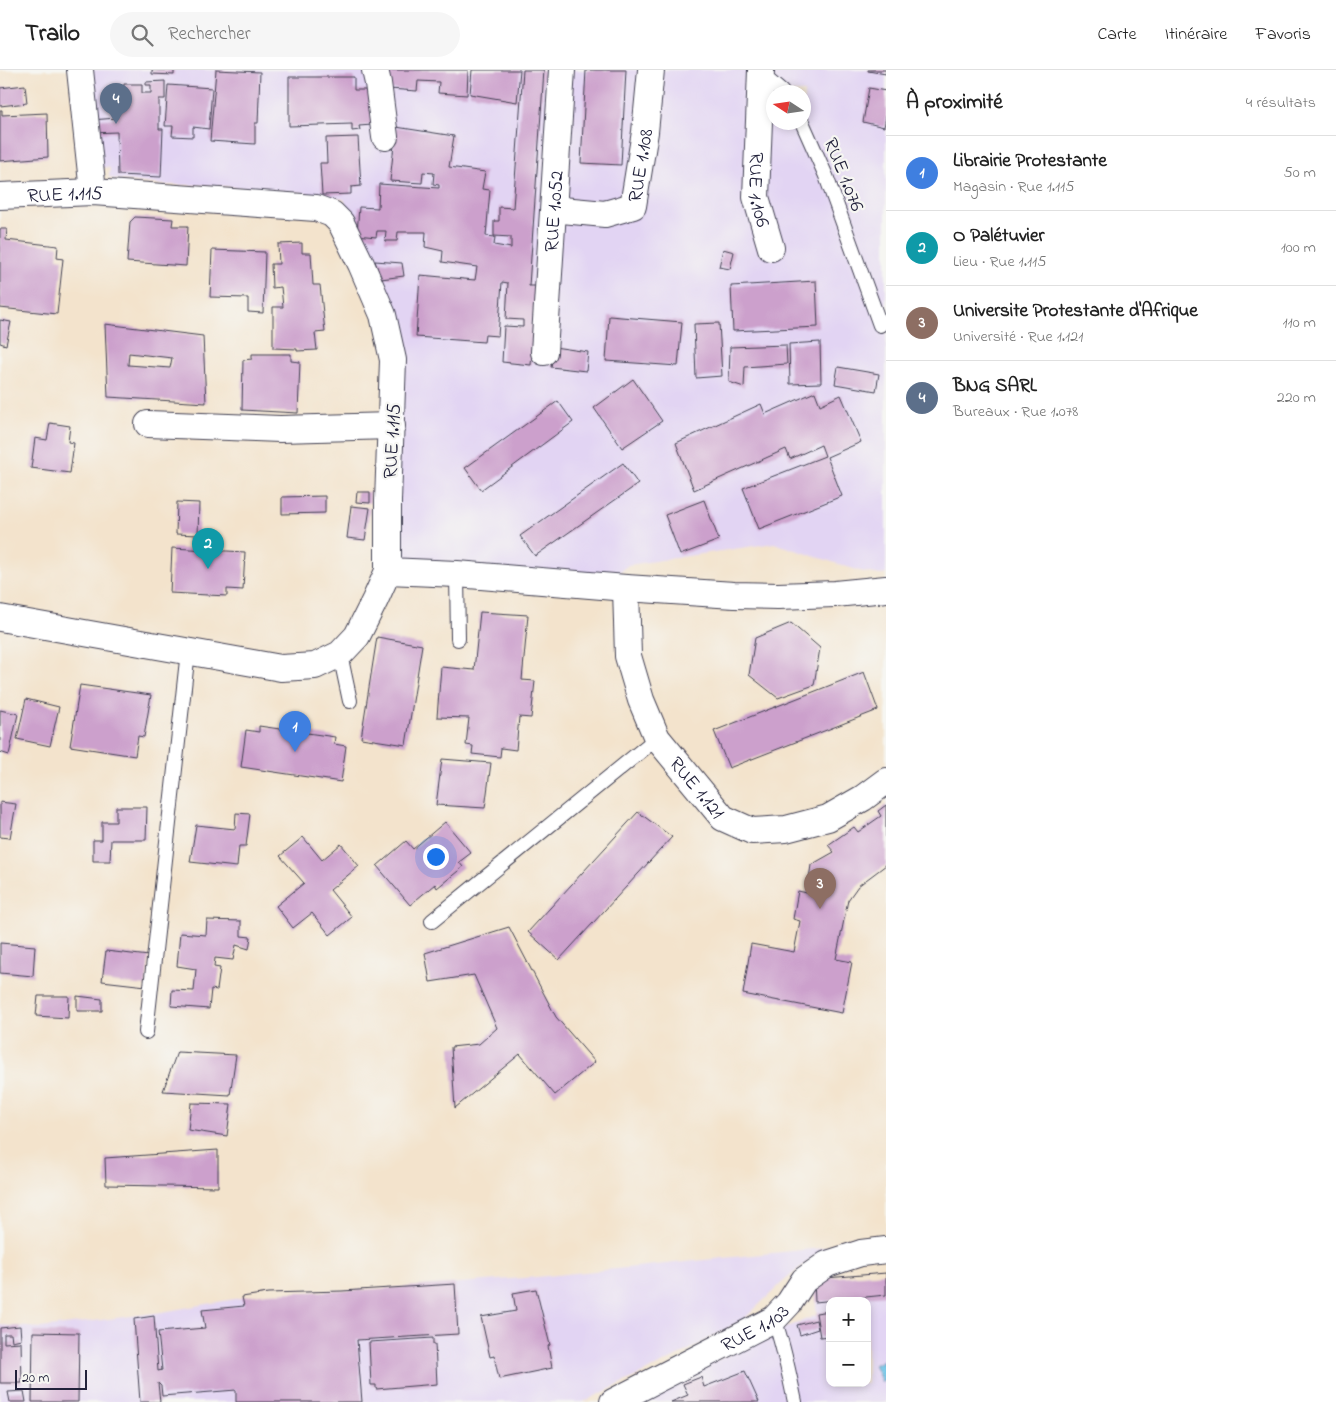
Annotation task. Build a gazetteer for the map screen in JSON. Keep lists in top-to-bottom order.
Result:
{
  "streets": {
    "street": [
      "RUE 1.108",
      "RUE 1.106",
      "RUE 1.115",
      "RUE 1.052",
      "RUE 1.121",
      "RUE 1.103"
    ],
    "lane": ["RUE 1.076"]
  },
  "crossings": [
    ["RUE 1.108", "RUE 1.052"]
  ],
  "scale_bar": "20 m",
  "north": "left",
  "page": {
    "header": "Trailo",
    "search": "Rechercher",
    "nav": ["Carte", "Itinéraire", "Favoris"],
    "heading": ["À proximité", "4 résultats"],
    "pins": [
      "4",
      "2",
      "1",
      "3"
    ],
    "list": [
      {
        "mark": "1",
        "name": "Librairie Protestante",
        "note": "Magasin · Rue 1.115",
        "value": "50 m"
      },
      {
        "mark": "2",
        "name": "O Palétuvier",
        "note": "Lieu · Rue 1.115",
        "value": "100 m"
      },
      {
        "mark": "3",
        "name": "Universite Protestante d'Afrique",
        "note": "Université · Rue 1.121",
        "value": "110 m"
      },
      {
        "mark": "4",
        "name": "BNG SARL",
        "note": "Bureaux · Rue 1.078",
        "value": "220 m"
      }
    ],
    "map_buttons": ["+", "−"],
    "scale": "20 m"
  }
}
